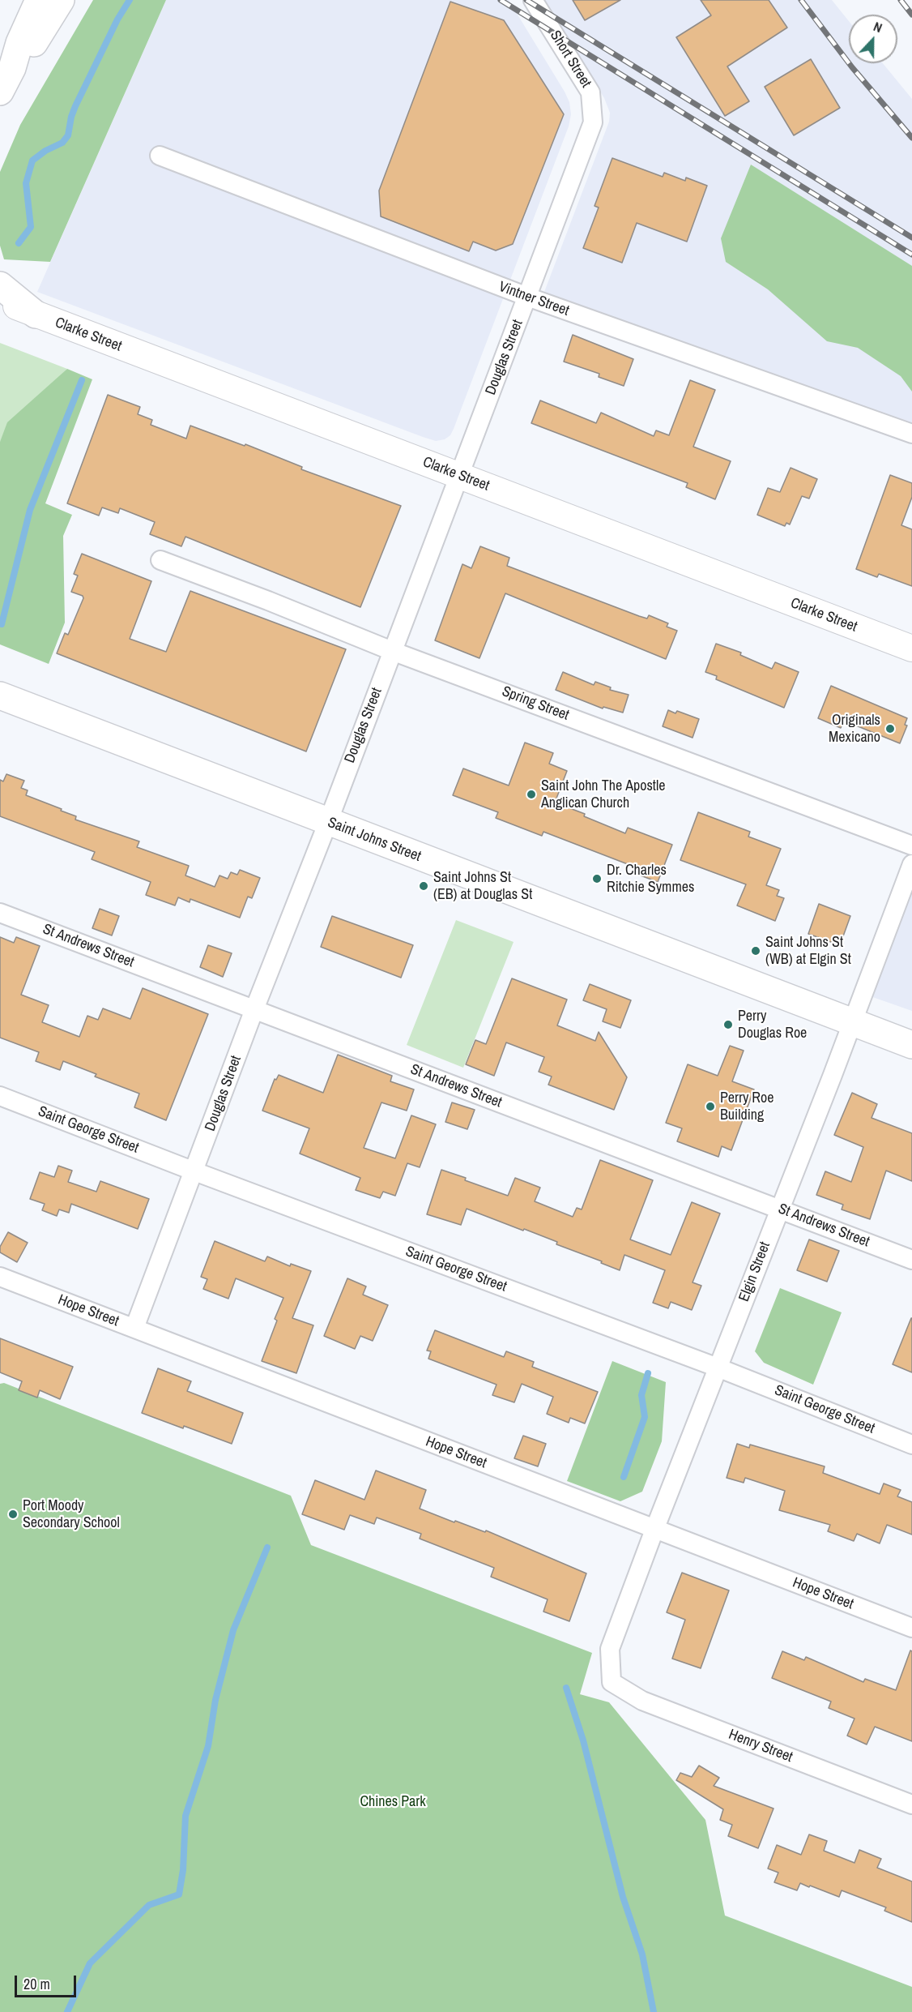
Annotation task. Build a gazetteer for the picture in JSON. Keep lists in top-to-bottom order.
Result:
{
  "streets": {
    "main road": ["Clarke Street", "Saint Johns Street"],
    "street": [
      "Short Street",
      "Vintner Street",
      "Douglas Street",
      "Spring Street",
      "St Andrews Street",
      "Saint George Street",
      "Elgin Street",
      "Hope Street",
      "Henry Street"
    ]
  },
  "crossings": [
    ["Short Street", "Douglas Street"],
    ["Vintner Street", "Douglas Street"],
    ["Clarke Street", "Douglas Street"],
    ["Douglas Street", "Spring Street"],
    ["Douglas Street", "Saint Johns Street"],
    ["Douglas Street", "St Andrews Street"],
    ["Douglas Street", "Saint George Street"],
    ["Douglas Street", "Hope Street"],
    ["Saint Johns Street", "Elgin Street"],
    ["St Andrews Street", "Elgin Street"],
    ["Saint George Street", "Elgin Street"],
    ["Elgin Street", "Hope Street"],
    ["Elgin Street", "Henry Street"]
  ],
  "parks": ["Chines Park"],
  "places": [
    "Originals Mexicano",
    "Saint John The Apostle Anglican Church",
    "Dr. Charles Ritchie Symmes",
    "Saint Johns St (EB) at Douglas St",
    "Saint Johns St (WB) at Elgin St",
    "Perry Douglas Roe",
    "Perry Roe Building",
    "Port Moody Secondary School"
  ],
  "scale_bar": "20 m",
  "north": "top"
}
